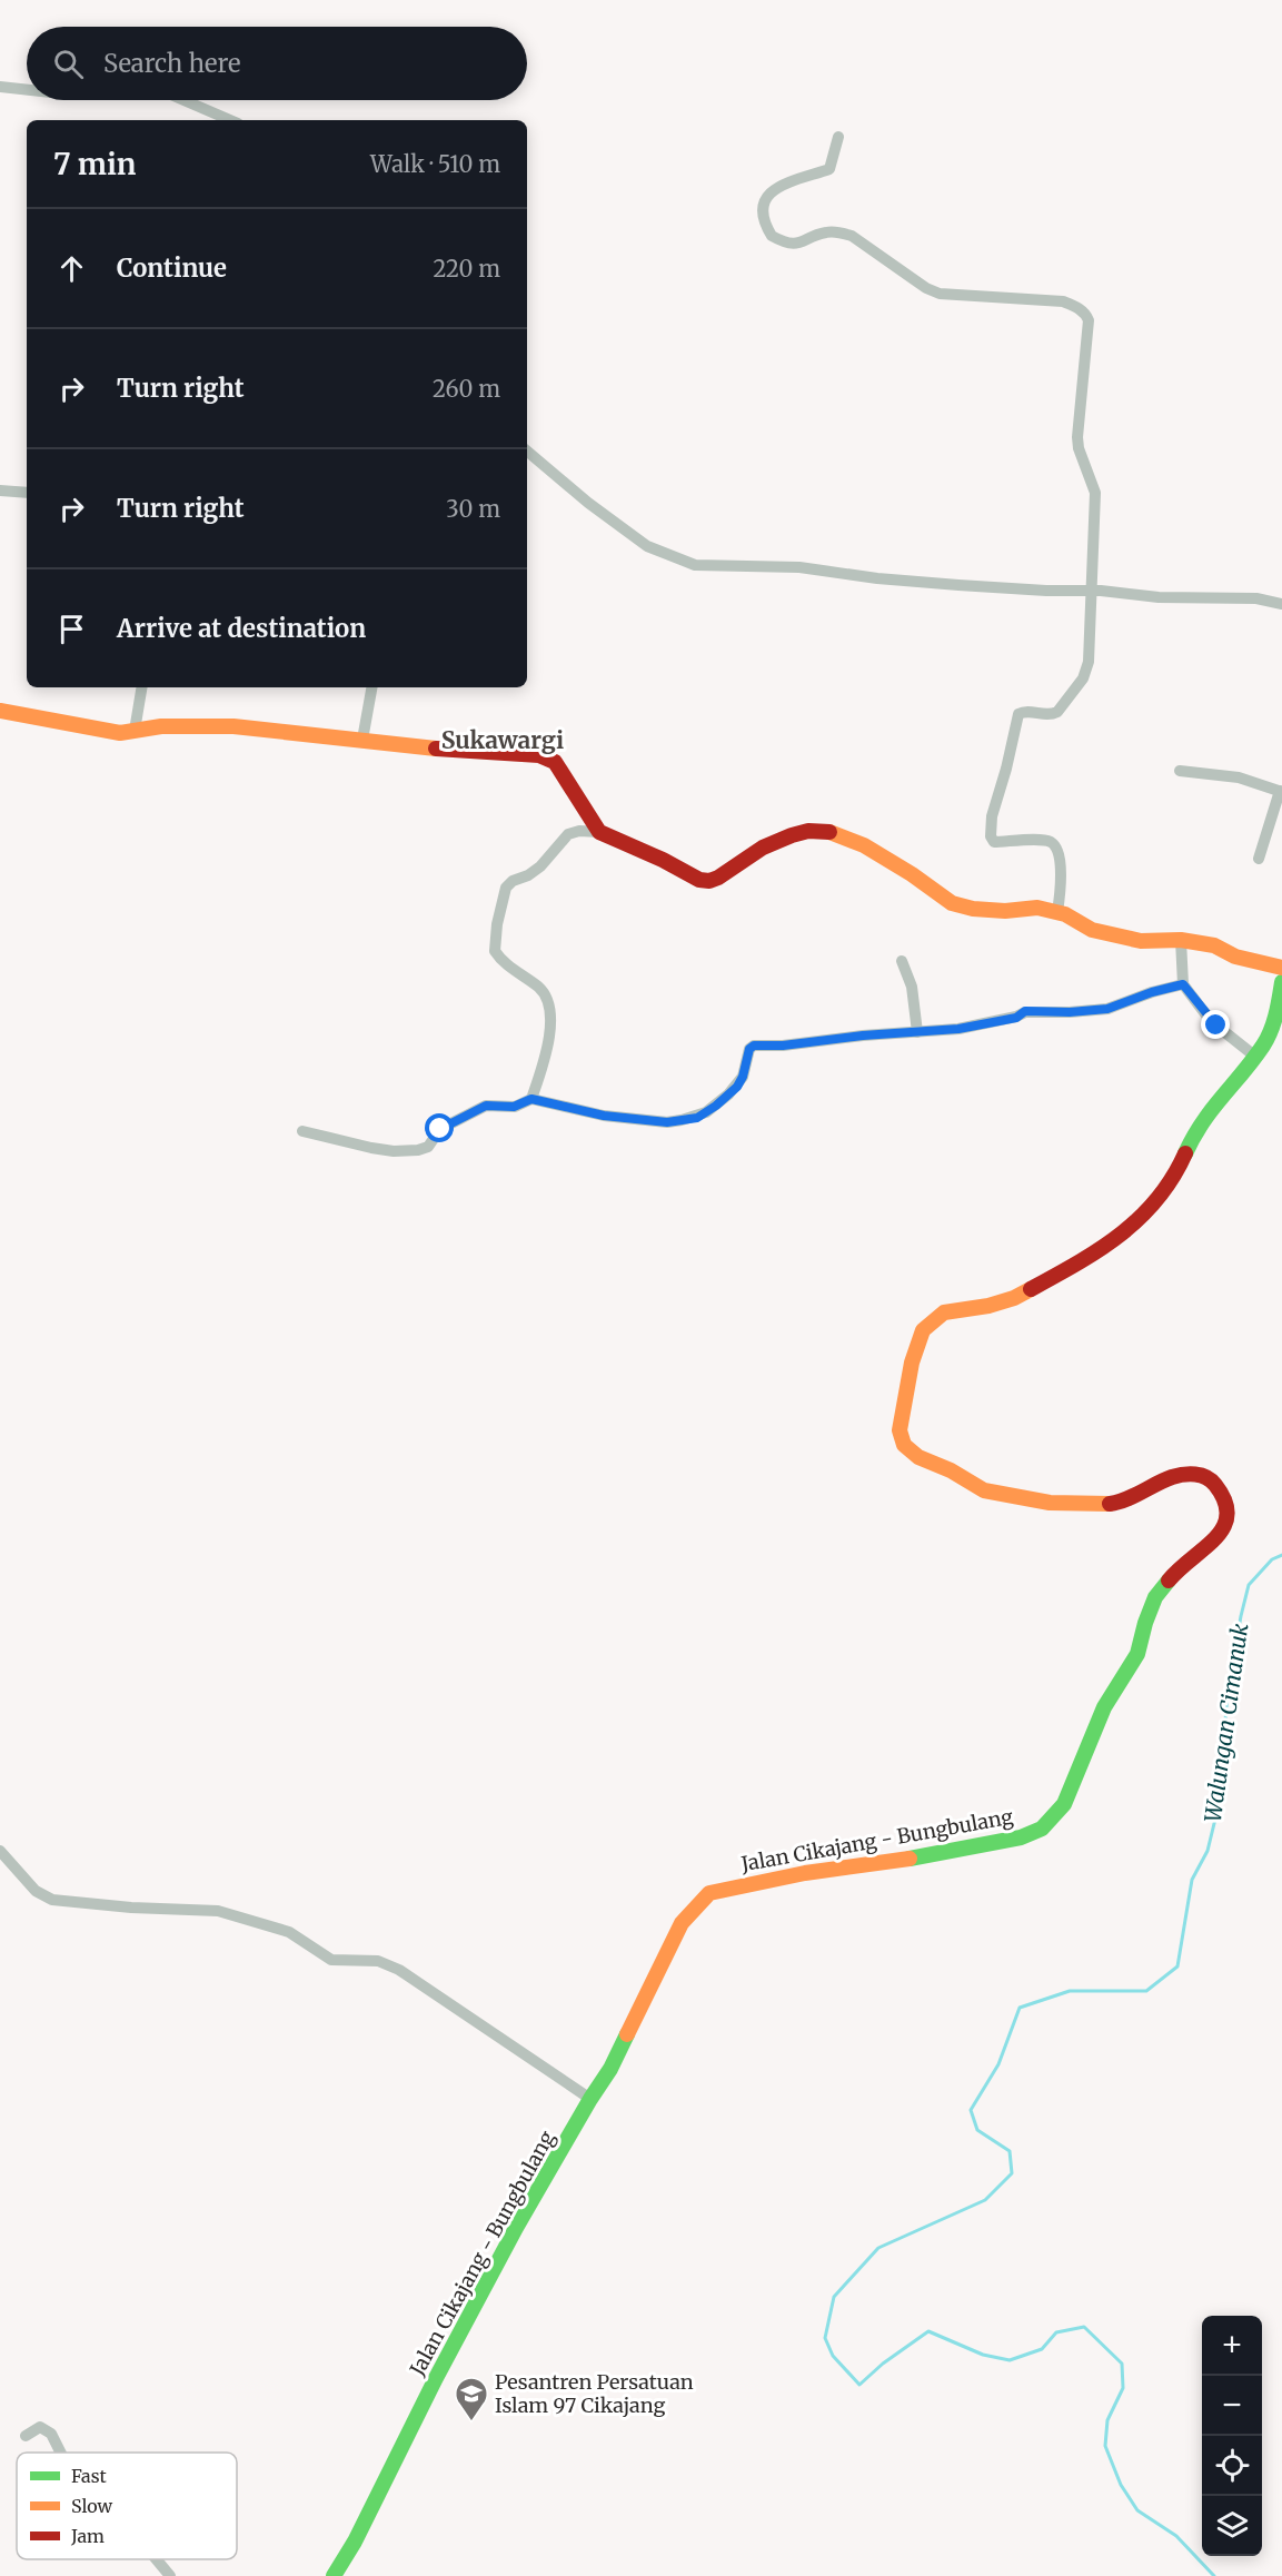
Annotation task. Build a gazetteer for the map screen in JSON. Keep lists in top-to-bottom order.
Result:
{
  "streets": {
    "main road": ["Jalan Cikajang - Bungbulang"]
  },
  "districts": ["Sukawargi"],
  "water": ["Walungan Cimanuk"],
  "places": {
    "school or university": ["Pesantren Persatuan Islam 97 Cikajang"]
  },
  "legend": ["Fast", "Slow", "Jam"],
  "page": {
    "search": "Search here",
    "heading": ["7 min", "Walk · 510 m"],
    "list": [
      ["Continue", "220 m"],
      ["Turn right", "260 m"],
      ["Turn right", "30 m"],
      "Arrive at destination"
    ],
    "map_buttons": ["+", "−"]
  }
}
